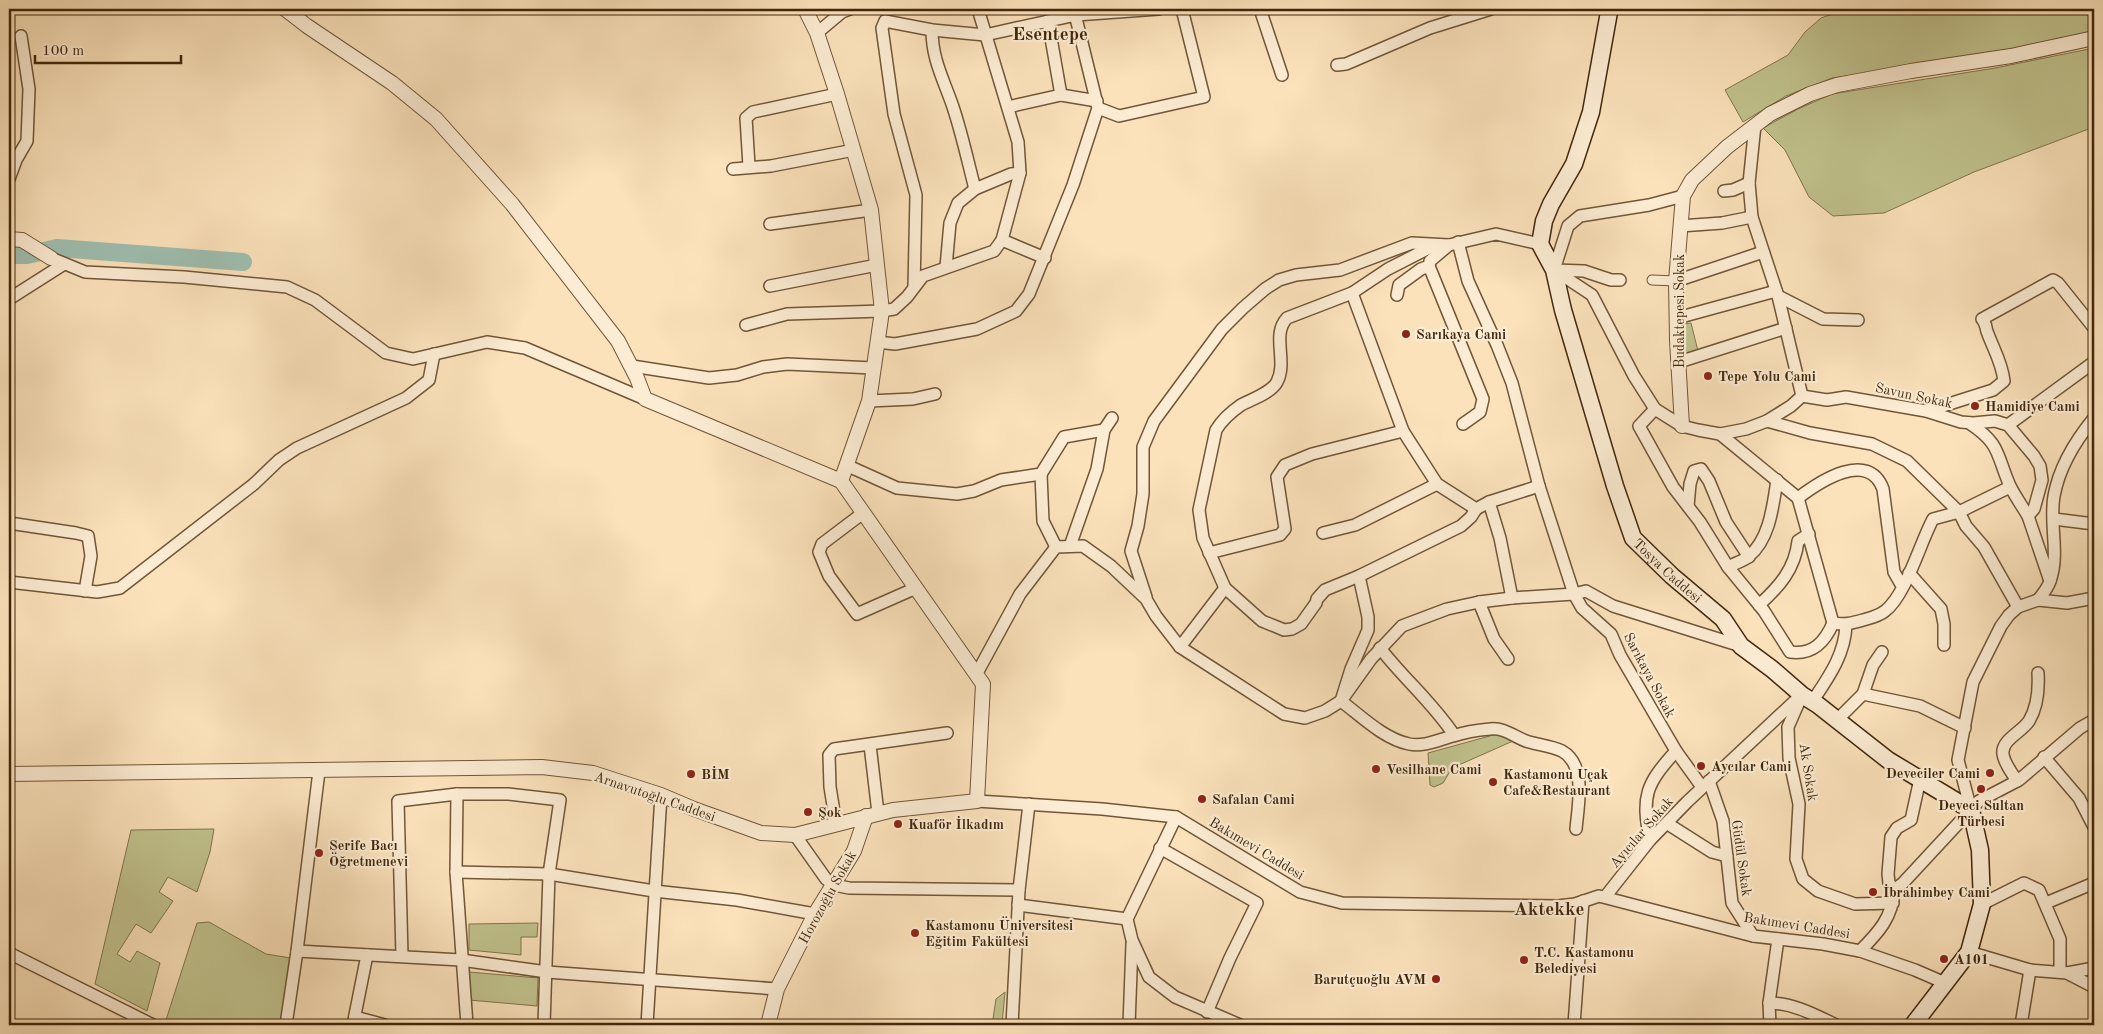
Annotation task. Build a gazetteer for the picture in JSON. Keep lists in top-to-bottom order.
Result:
{
  "streets": {
    "main road": ["Tosya Caddesi"],
    "street": [
      "Budaktepesi Sokak",
      "Savun Sokak",
      "Sarıkaya Sokak",
      "Ak Sokak",
      "Arnavutoğlu Caddesi",
      "Ayıcılar Sokak",
      "Bakımevi Caddesi",
      "Güdül Sokak",
      "Horozoğlu Sokak"
    ]
  },
  "crossings": [
    ["Tosya Caddesi", "Ak Sokak"],
    ["Tosya Caddesi", "Ayıcılar Sokak"],
    ["Ak Sokak", "Ayıcılar Sokak"],
    ["Arnavutoğlu Caddesi", "Horozoğlu Sokak"],
    ["Ayıcılar Sokak", "Bakımevi Caddesi"],
    ["Ayıcılar Sokak", "Güdül Sokak"],
    ["Bakımevi Caddesi", "Güdül Sokak"]
  ],
  "districts": ["Esentepe", "Aktekke"],
  "places": [
    "Sarıkaya Cami",
    "Tepe Yolu Cami",
    "Hamidiye Cami",
    "Aycılar Cami",
    "Vesilhane Cami",
    "Deveciler Cami",
    "BİM",
    "Kastamonu Uçak Cafe&Restaurant",
    "Deveci Sultan Türbesi",
    "Safalan Cami",
    "Şok",
    "Kuaför İlkadım",
    "Şerife Bacı Öğretmenevi",
    "İbrahimbey Cami",
    "Kastamonu Üniversitesi Eğitim Fakültesi",
    "A101",
    "T.C. Kastamonu Belediyesi",
    "Barutçuoğlu AVM"
  ],
  "scale_bar": "100 m"
}
